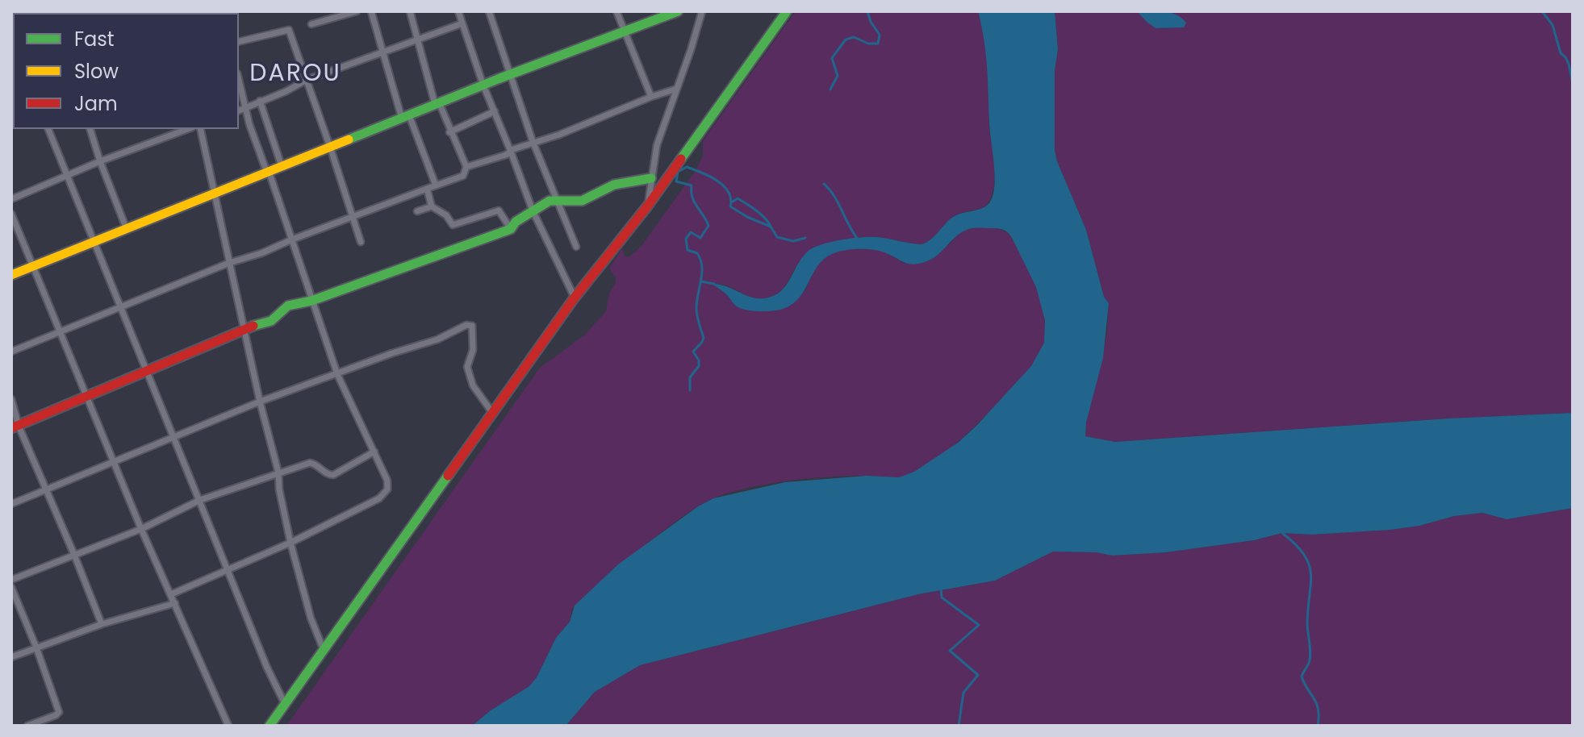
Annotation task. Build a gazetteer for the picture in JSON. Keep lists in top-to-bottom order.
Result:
{
  "districts": ["DAROU"],
  "legend": ["Fast", "Slow", "Jam"]
}
